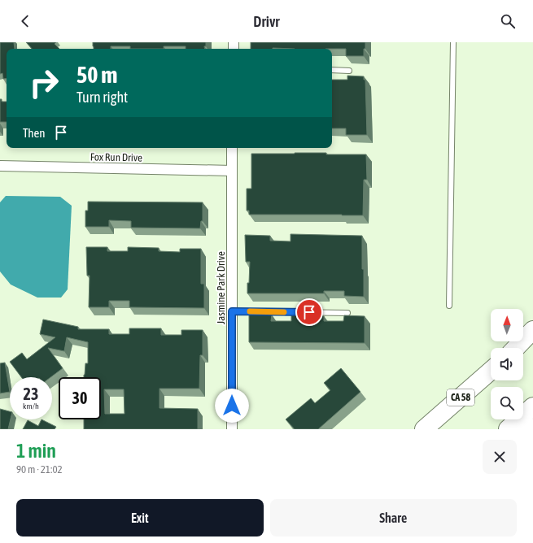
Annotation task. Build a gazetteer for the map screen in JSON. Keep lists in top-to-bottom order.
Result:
{
  "streets": {
    "highway": ["CA 58"],
    "street": ["Fox Run Drive", "Jasmine Park Drive"]
  },
  "crossings": [
    ["Fox Run Drive", "Jasmine Park Drive"]
  ],
  "north": "top",
  "page": {
    "header": "Drivr",
    "turn": ["50 m", "Turn right"],
    "then": "Then",
    "speed": "23 km/h",
    "limit": "30",
    "heading": ["1 min", "90 m · 21:02"],
    "buttons": ["Exit", "Share"]
  }
}
